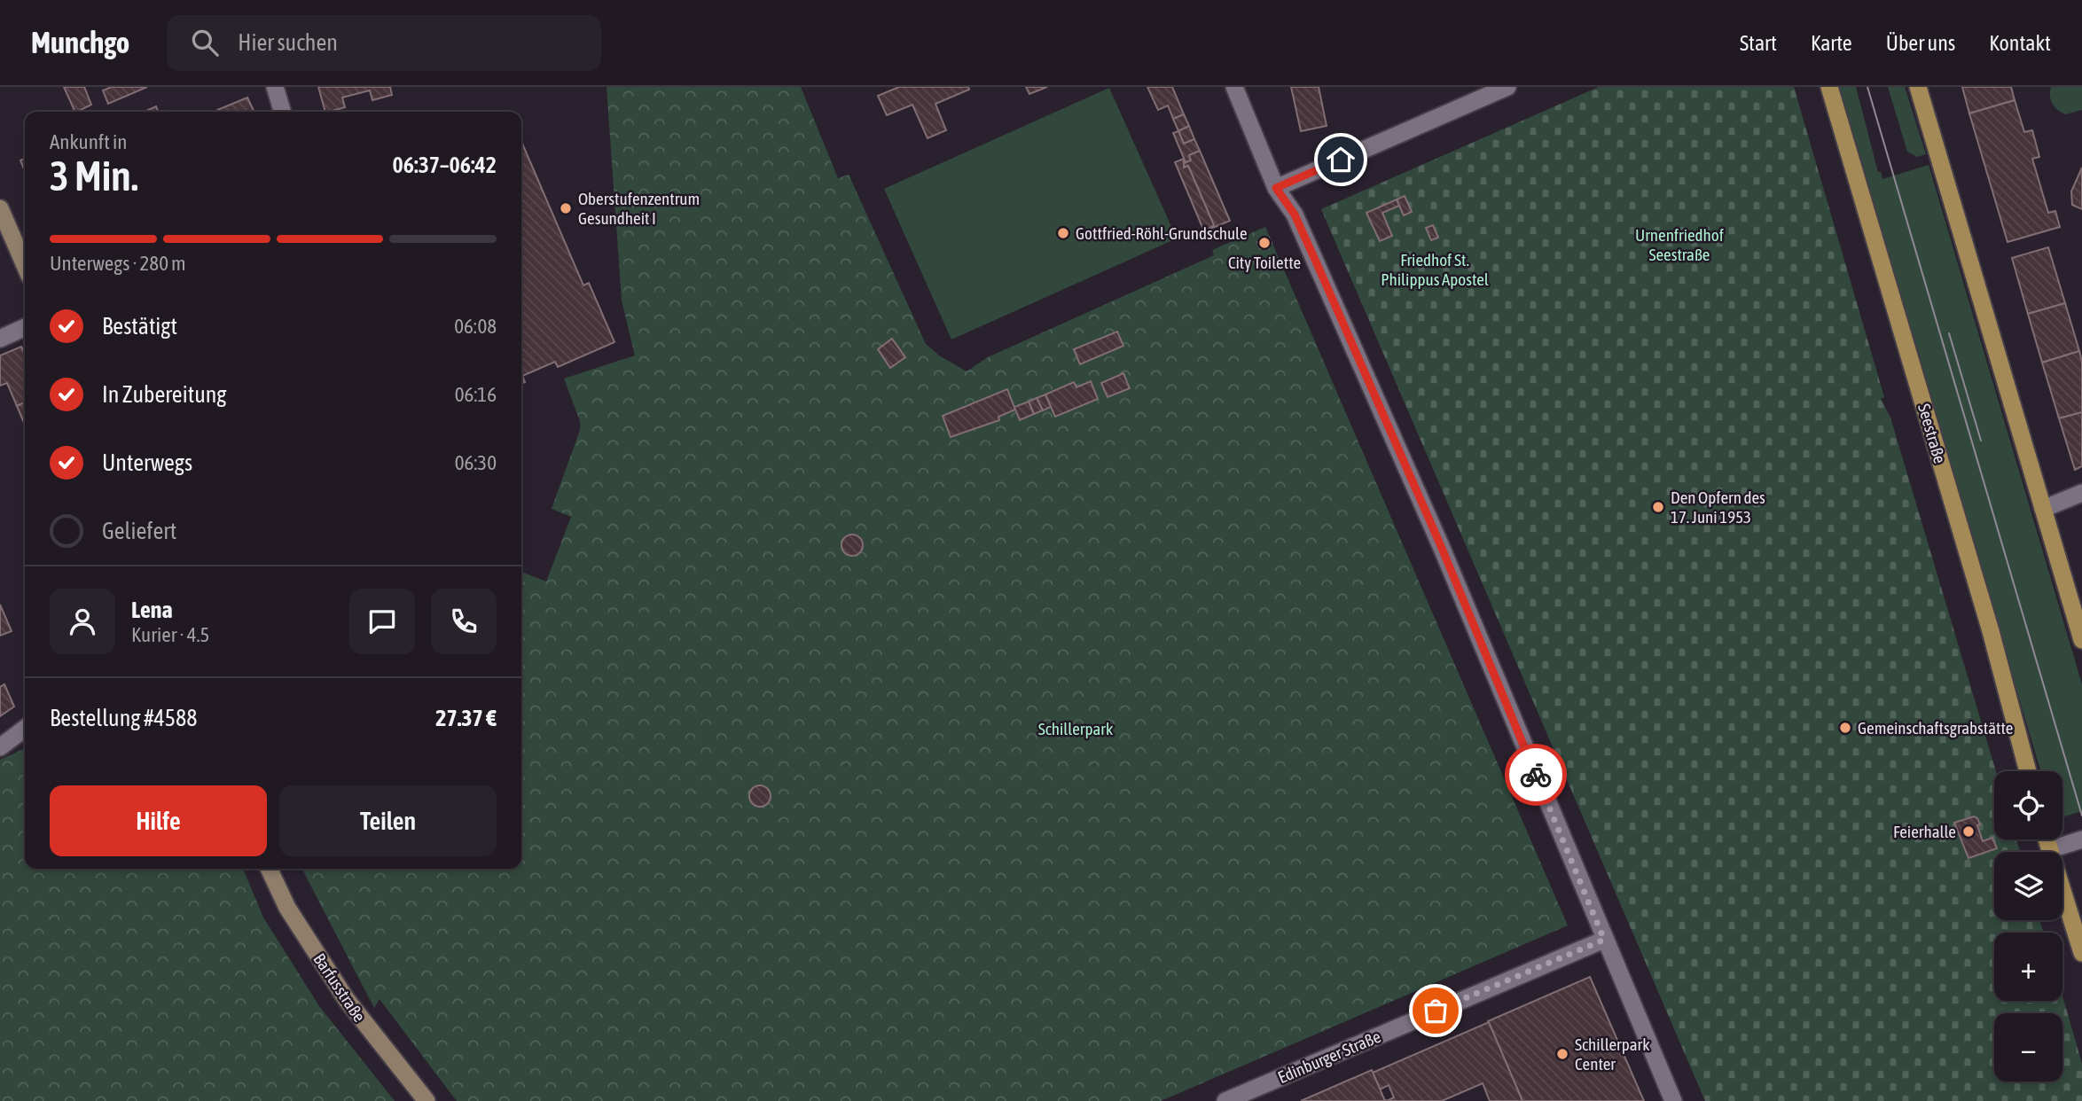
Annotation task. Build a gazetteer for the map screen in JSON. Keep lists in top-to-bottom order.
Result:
{
  "streets": {
    "main road": ["Seestraße", "Barfusstraße"],
    "street": ["Edinburger Straße"]
  },
  "parks": ["Urnenfriedhof Seestraße", "Friedhof St. Philippus Apostel", "Schillerpark"],
  "places": [
    "Oberstufenzentrum Gesundheit I",
    "Gottfried-Röhl-Grundschule",
    "City Toilette",
    "Den Opfern des 17. Juni 1953",
    "Gemeinschaftsgrabstätte",
    "Feierhalle",
    "Schillerpark Center"
  ],
  "page": {
    "header": "Munchgo",
    "search": "Hier suchen",
    "nav": [
      "Start",
      "Karte",
      "Über uns",
      "Kontakt"
    ],
    "heading": ["3 Min.", "Ankunft in", "06:37–06:42"],
    "panel": [
      "Lena",
      "Kurier · 4.5",
      "Bestellung #4588",
      "27.37 €"
    ],
    "bar": "Unterwegs · 280 m",
    "list": [
      ["Bestätigt", "06:08"],
      ["In Zubereitung", "06:16"],
      ["Unterwegs", "06:30"],
      "Geliefert"
    ],
    "map_buttons": ["+", "−"],
    "buttons": ["Hilfe", "Teilen"]
  }
}
